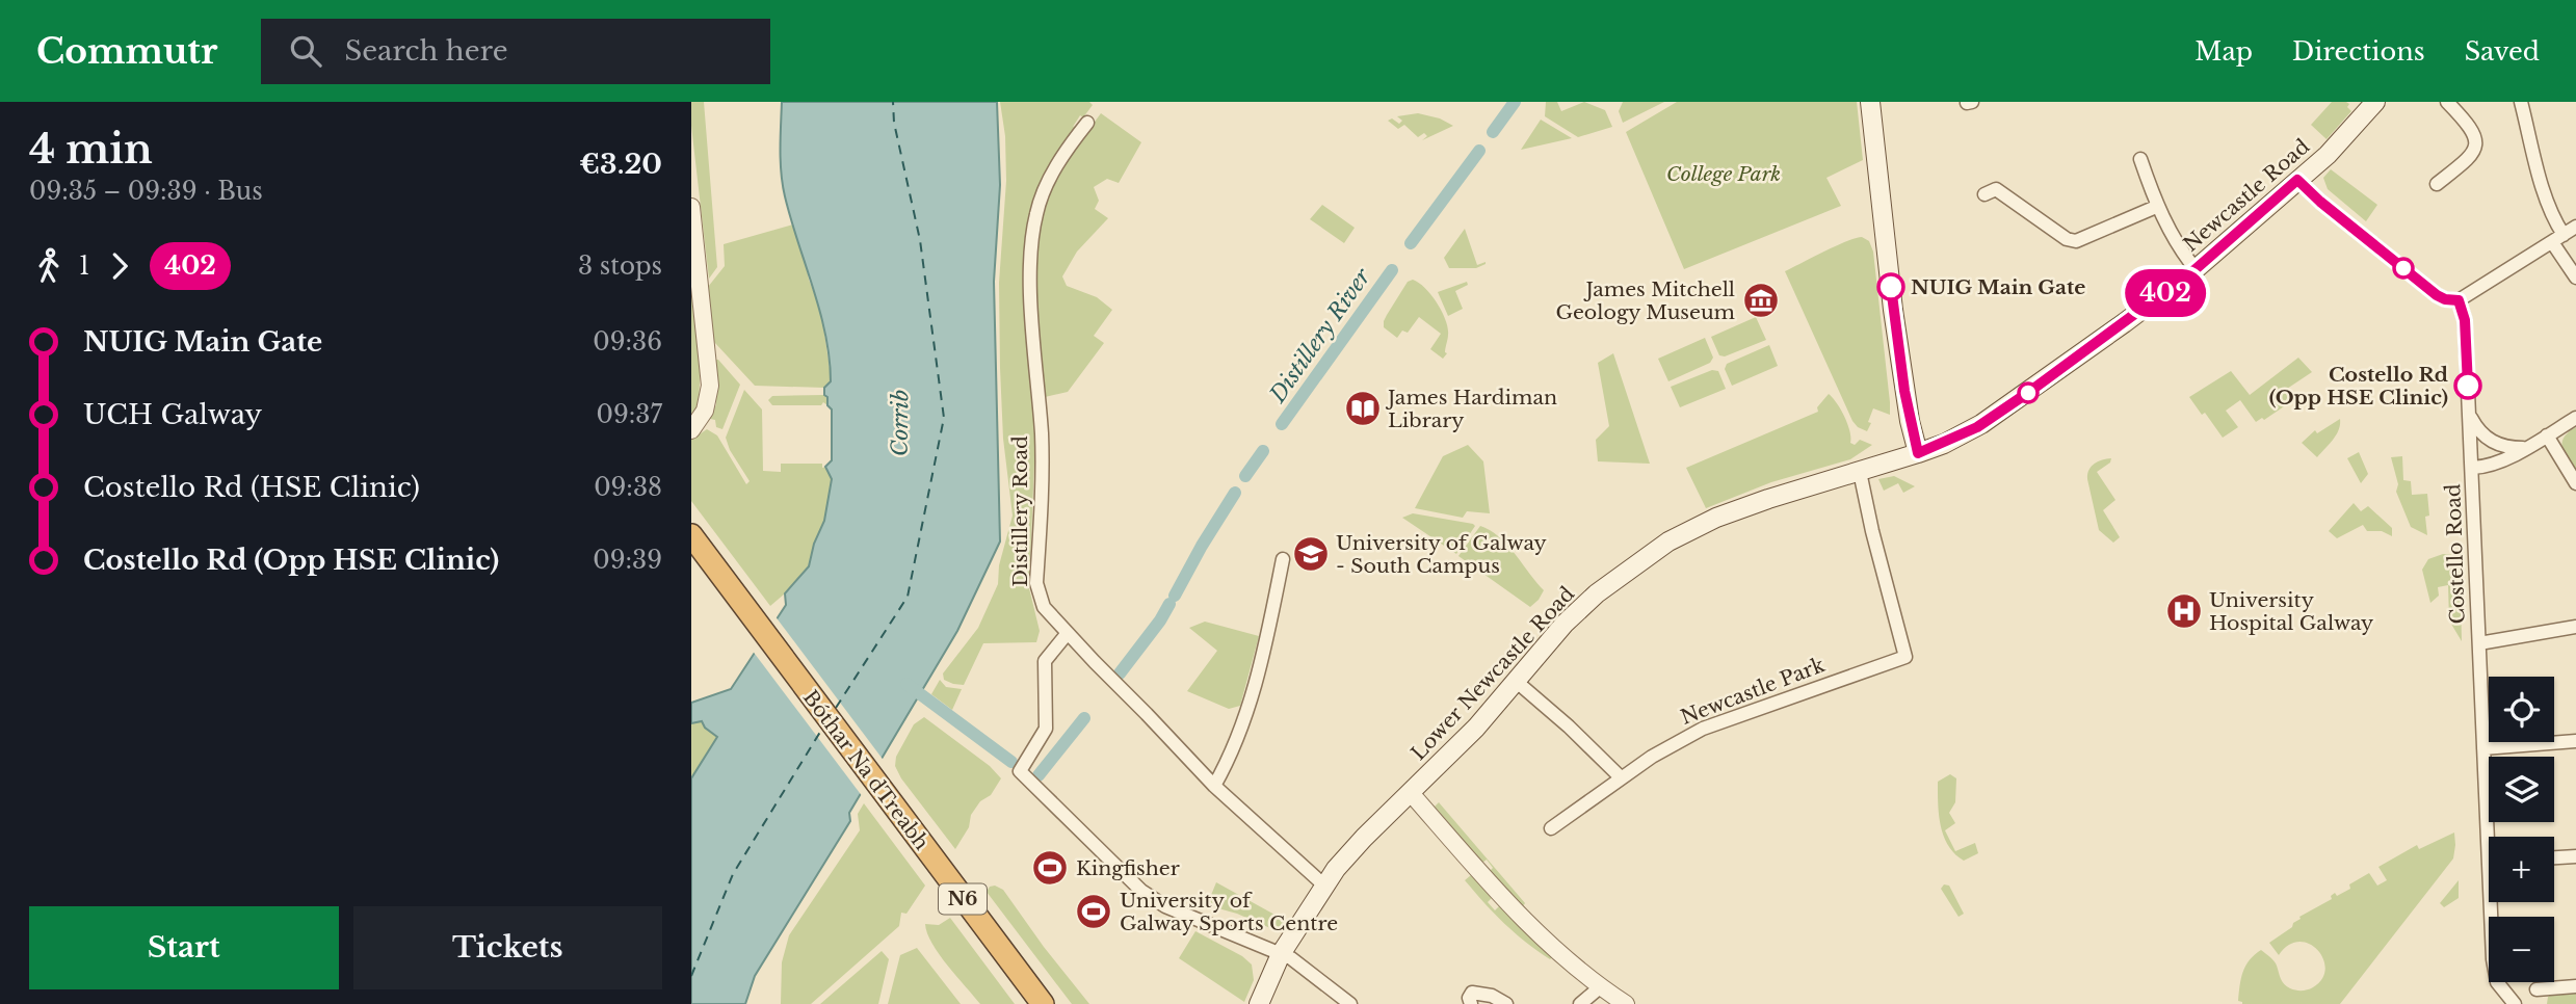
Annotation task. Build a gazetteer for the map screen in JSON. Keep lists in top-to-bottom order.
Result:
{
  "streets": {
    "highway": ["Bóthar Na dTreabh", "N6"],
    "main road": ["Newcastle Road", "Lower Newcastle Road"],
    "street": ["Distillery Road", "Costello Road", "Newcastle Park"]
  },
  "crossings": [
    ["Newcastle Road", "Lower Newcastle Road"],
    ["Distillery Road", "Lower Newcastle Road"],
    ["Lower Newcastle Road", "Newcastle Park"]
  ],
  "water": ["Distillery River", "Corrib"],
  "parks": ["College Park"],
  "places": {
    "other": ["NUIG Main Gate", "Costello Rd (Opp HSE Clinic)"],
    "museum": ["James Mitchell Geology Museum"],
    "library": ["James Hardiman Library"],
    "school or university": ["University of Galway - South Campus"],
    "hospital": ["University Hospital Galway"],
    "sports": ["Kingfisher", "University of Galway Sports Centre"]
  },
  "lines": ["bus line 402"],
  "page": {
    "header": "Commutr",
    "search": "Search here",
    "nav": ["Map", "Directions", "Saved"],
    "heading": ["4 min", "09:35 – 09:39 · Bus", "€3.20"],
    "on_map": "402",
    "legs": ["1", "402", "3 stops"],
    "list": [
      {
        "name": "NUIG Main Gate",
        "value": "09:36"
      },
      {
        "name": "UCH Galway",
        "value": "09:37"
      },
      {
        "name": "Costello Rd (HSE Clinic)",
        "value": "09:38"
      },
      {
        "name": "Costello Rd (Opp HSE Clinic)",
        "value": "09:39"
      }
    ],
    "map_buttons": ["+", "−"],
    "buttons": ["Start", "Tickets"]
  }
}
